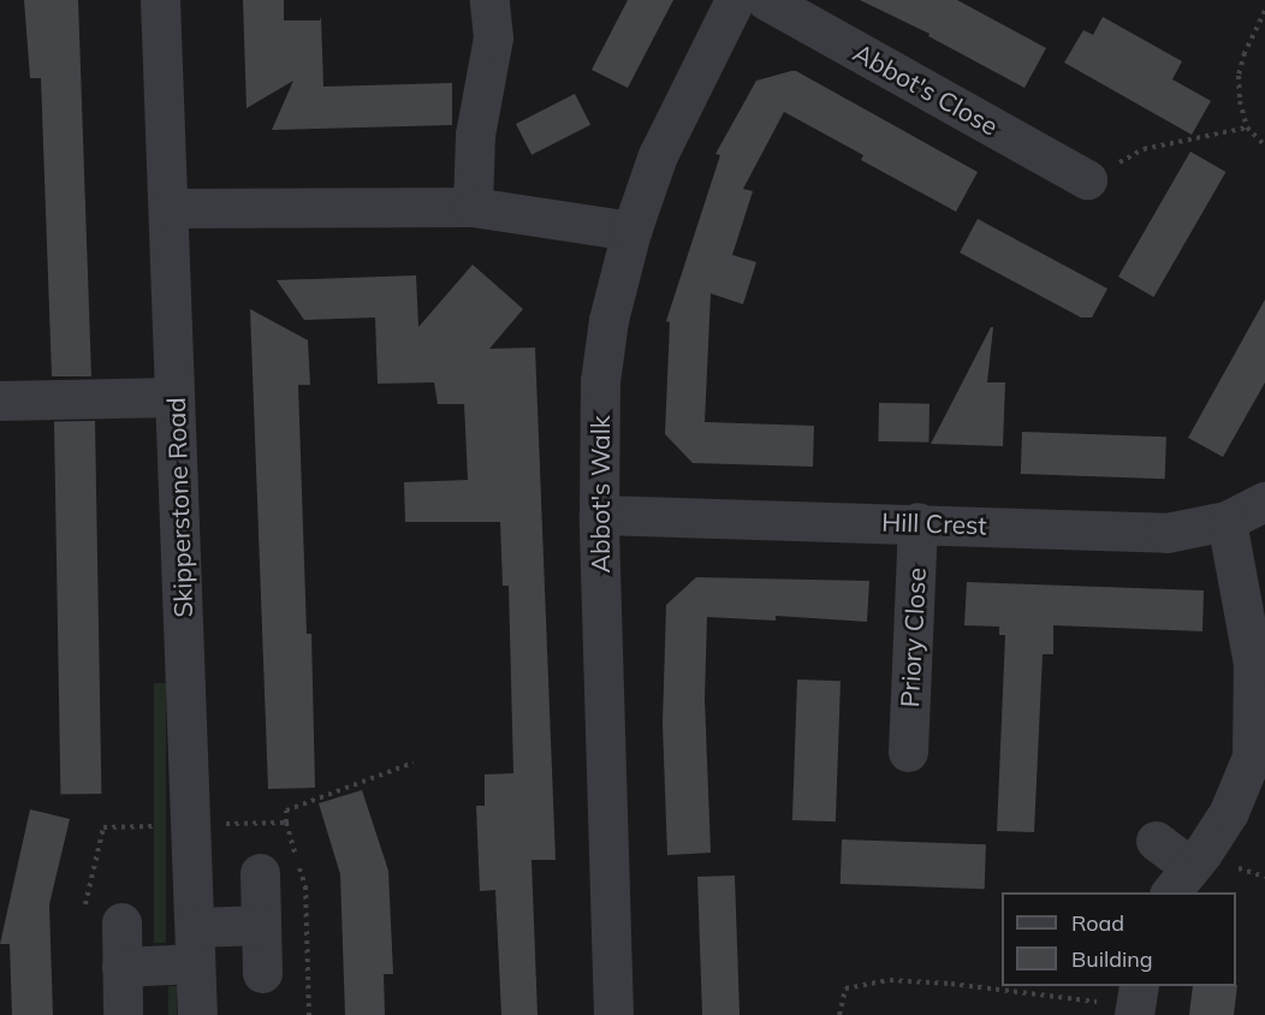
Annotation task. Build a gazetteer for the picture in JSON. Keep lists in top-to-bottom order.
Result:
{
  "streets": {
    "street": [
      "Abbot's Close",
      "Abbot's Walk",
      "Skipperstone Road",
      "Hill Crest",
      "Priory Close"
    ]
  },
  "crossings": [
    ["Abbot's Walk", "Hill Crest"],
    ["Hill Crest", "Priory Close"]
  ],
  "legend": ["Road", "Building"]
}
